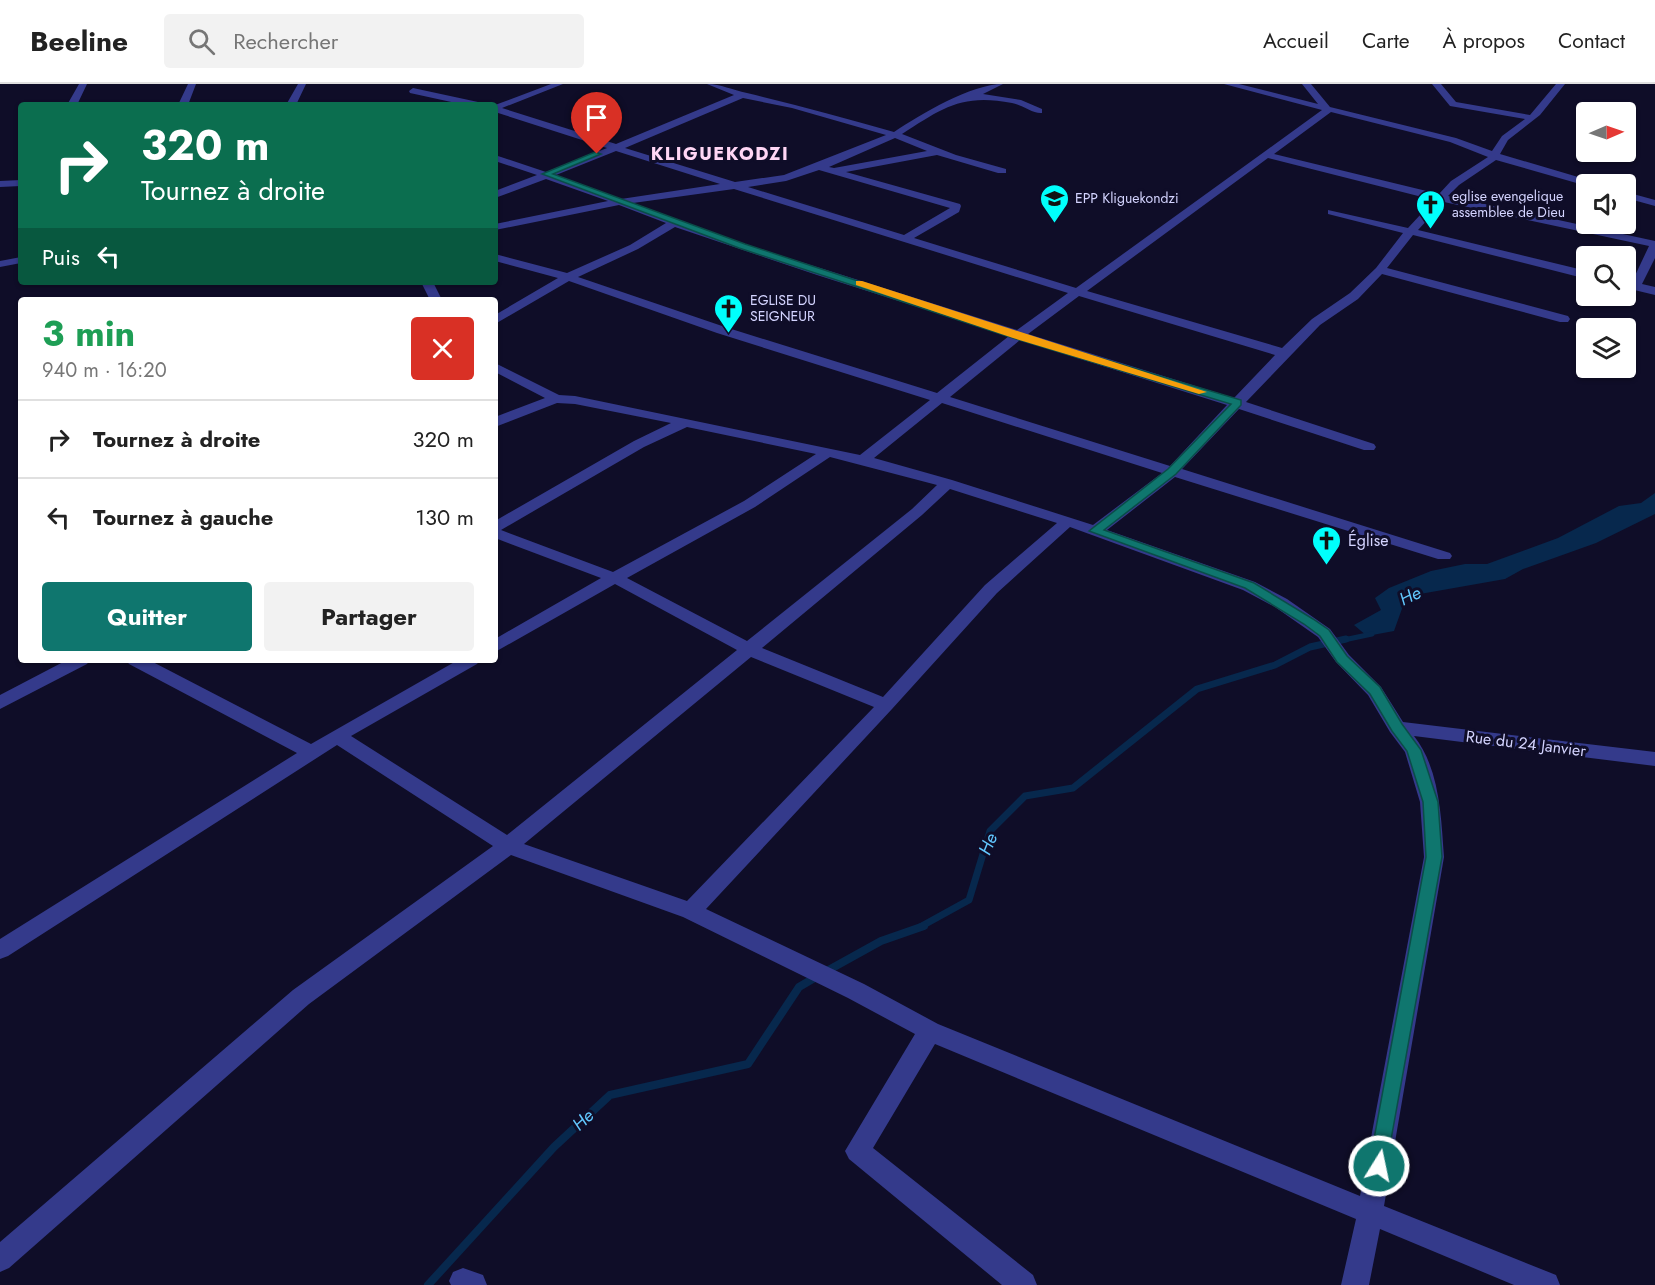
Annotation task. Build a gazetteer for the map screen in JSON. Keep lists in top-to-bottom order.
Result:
{
  "streets": {
    "street": ["Rue du 24 Janvier"]
  },
  "districts": ["KLIGUEKODZI"],
  "water": ["He"],
  "places": {
    "school or university": ["EPP Kliguekondzi"],
    "church": ["eglise evengelique assemblee de Dieu", "EGLISE DU SEIGNEUR", "Église"]
  },
  "north": "right",
  "page": {
    "header": "Beeline",
    "search": "Rechercher",
    "nav": [
      "Accueil",
      "Carte",
      "À propos",
      "Contact"
    ],
    "turn": ["320 m", "Tournez à droite"],
    "then": "Puis",
    "heading": ["3 min", "940 m · 16:20"],
    "list": [
      {
        "name": "Tournez à droite",
        "value": "320 m"
      },
      {
        "name": "Tournez à gauche",
        "value": "130 m"
      }
    ],
    "buttons": ["Quitter", "Partager"]
  }
}
